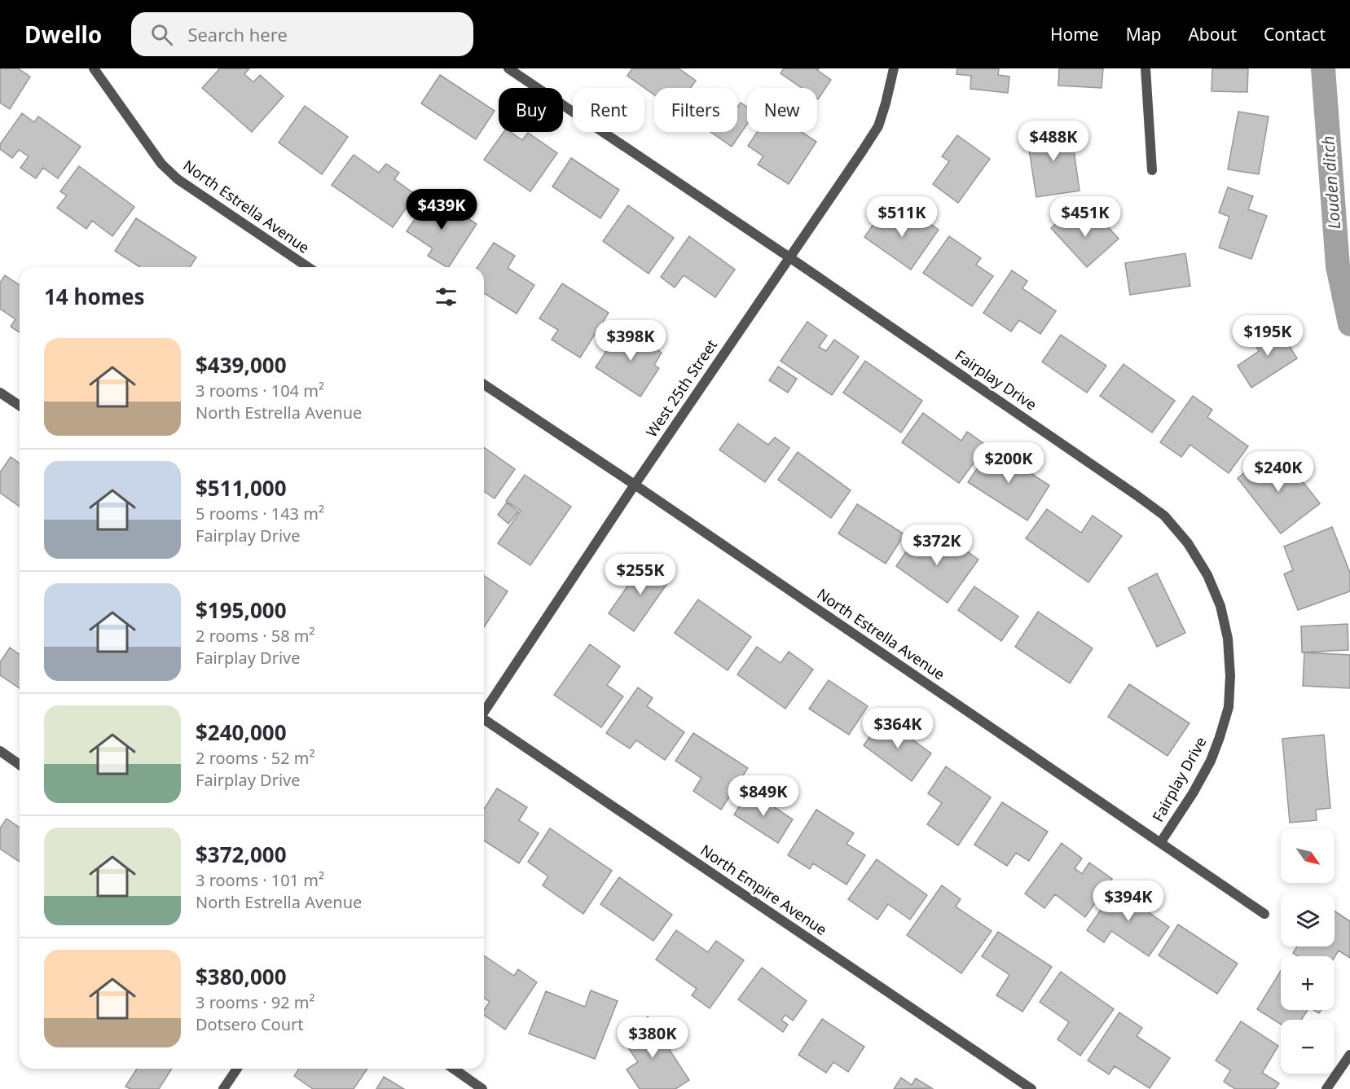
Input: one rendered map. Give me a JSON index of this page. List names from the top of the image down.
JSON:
{
  "streets": {
    "street": [
      "North Estrella Avenue",
      "Fairplay Drive",
      "West 25th Street",
      "North Empire Avenue"
    ]
  },
  "crossings": [
    ["North Estrella Avenue", "Fairplay Drive"],
    ["North Estrella Avenue", "West 25th Street"],
    ["Fairplay Drive", "West 25th Street"]
  ],
  "water": ["Louden ditch"],
  "north": "bottom right",
  "page": {
    "header": "Dwello",
    "search": "Search here",
    "nav": [
      "Home",
      "Map",
      "About",
      "Contact"
    ],
    "chip": [
      "Buy",
      "Rent",
      "Filters",
      "New"
    ],
    "price": [
      "$488K",
      "$439K",
      "$511K",
      "$451K",
      "$195K",
      "$398K",
      "$200K",
      "$240K",
      "$372K",
      "$255K",
      "$364K",
      "$849K",
      "$394K",
      "$380K"
    ],
    "heading": "14 homes",
    "list": [
      {
        "name": "$439,000",
        "note": "3 rooms · 104 m² · North Estrella Avenue"
      },
      {
        "name": "$511,000",
        "note": "5 rooms · 143 m² · Fairplay Drive"
      },
      {
        "name": "$195,000",
        "note": "2 rooms · 58 m² · Fairplay Drive"
      },
      {
        "name": "$240,000",
        "note": "2 rooms · 52 m² · Fairplay Drive"
      },
      {
        "name": "$372,000",
        "note": "3 rooms · 101 m² · North Estrella Avenue"
      },
      {
        "name": "$380,000",
        "note": "3 rooms · 92 m² · Dotsero Court"
      }
    ],
    "map_buttons": ["+", "−"]
  }
}
